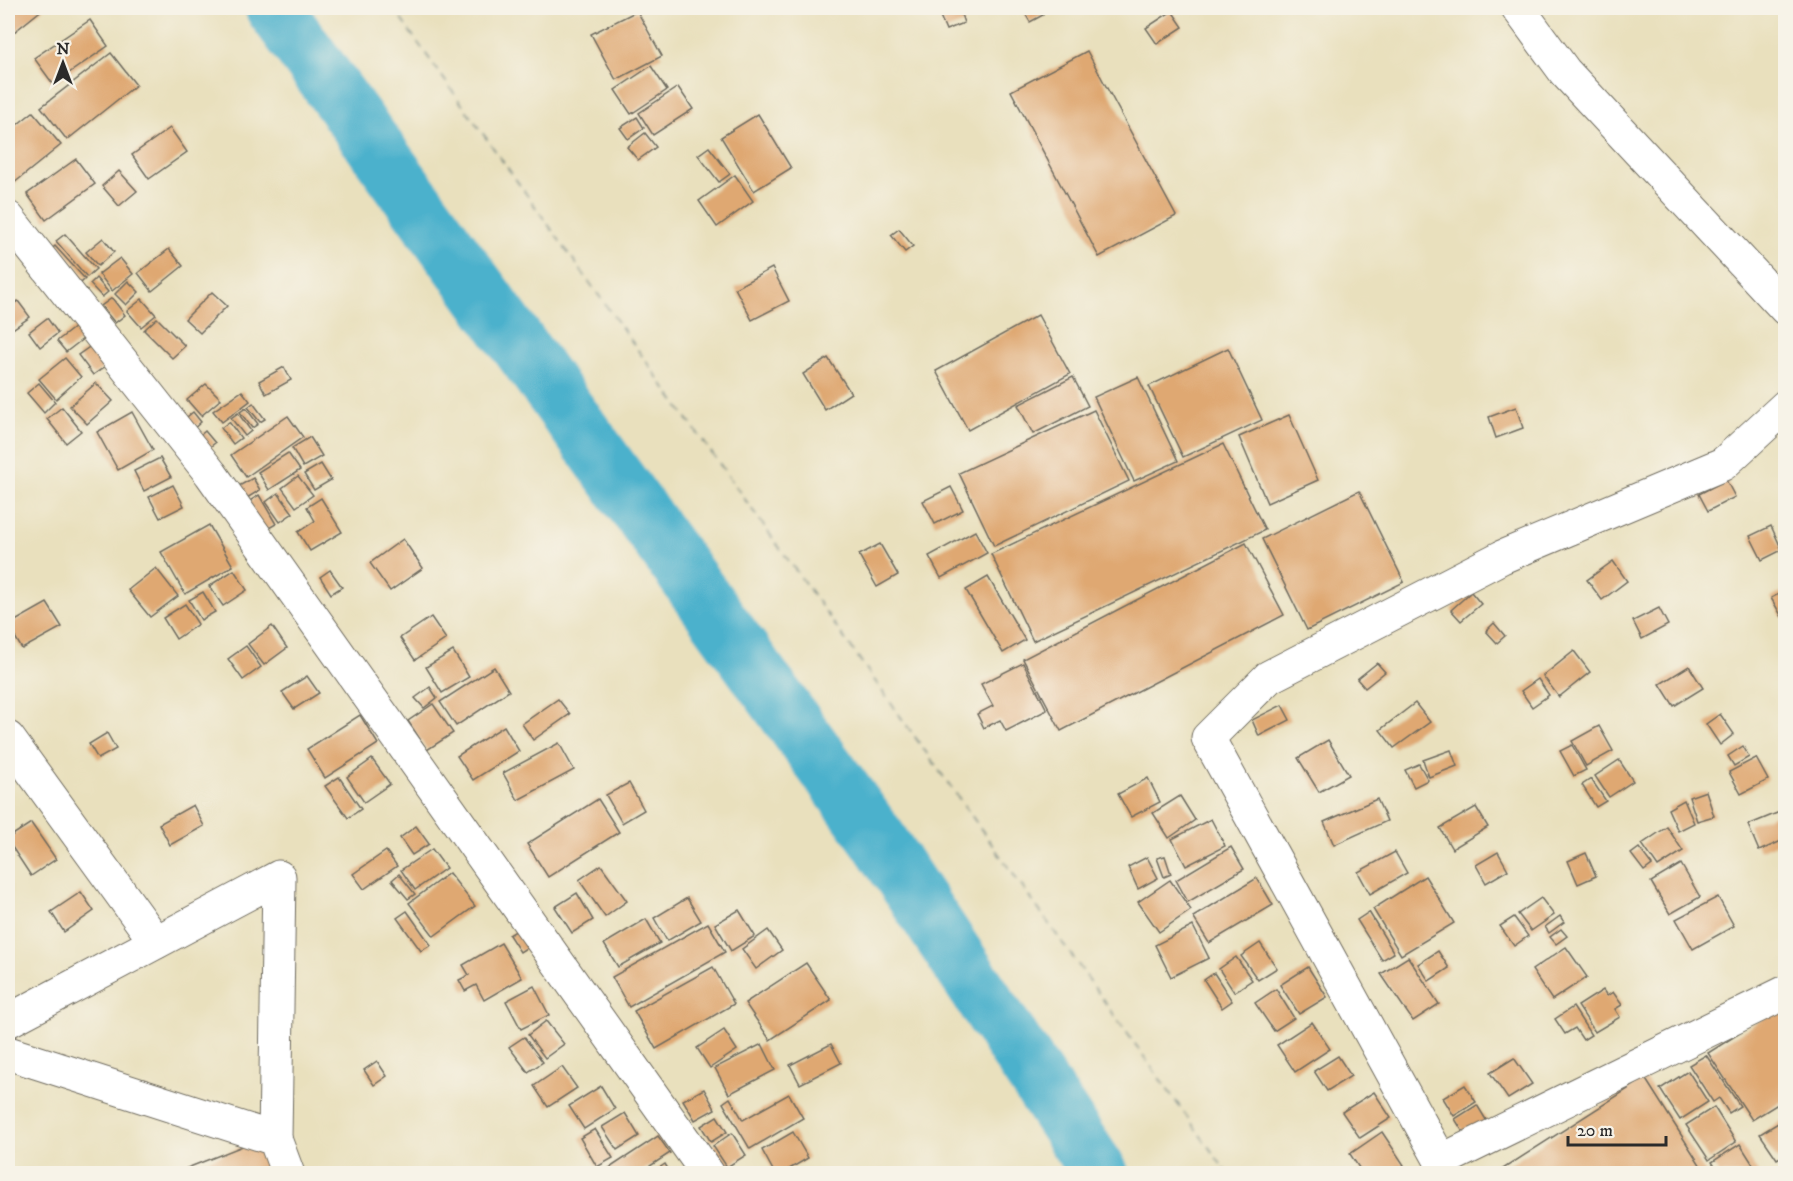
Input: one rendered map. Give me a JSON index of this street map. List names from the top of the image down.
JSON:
{
  "scale_bar": "20 m",
  "north": "top"
}
